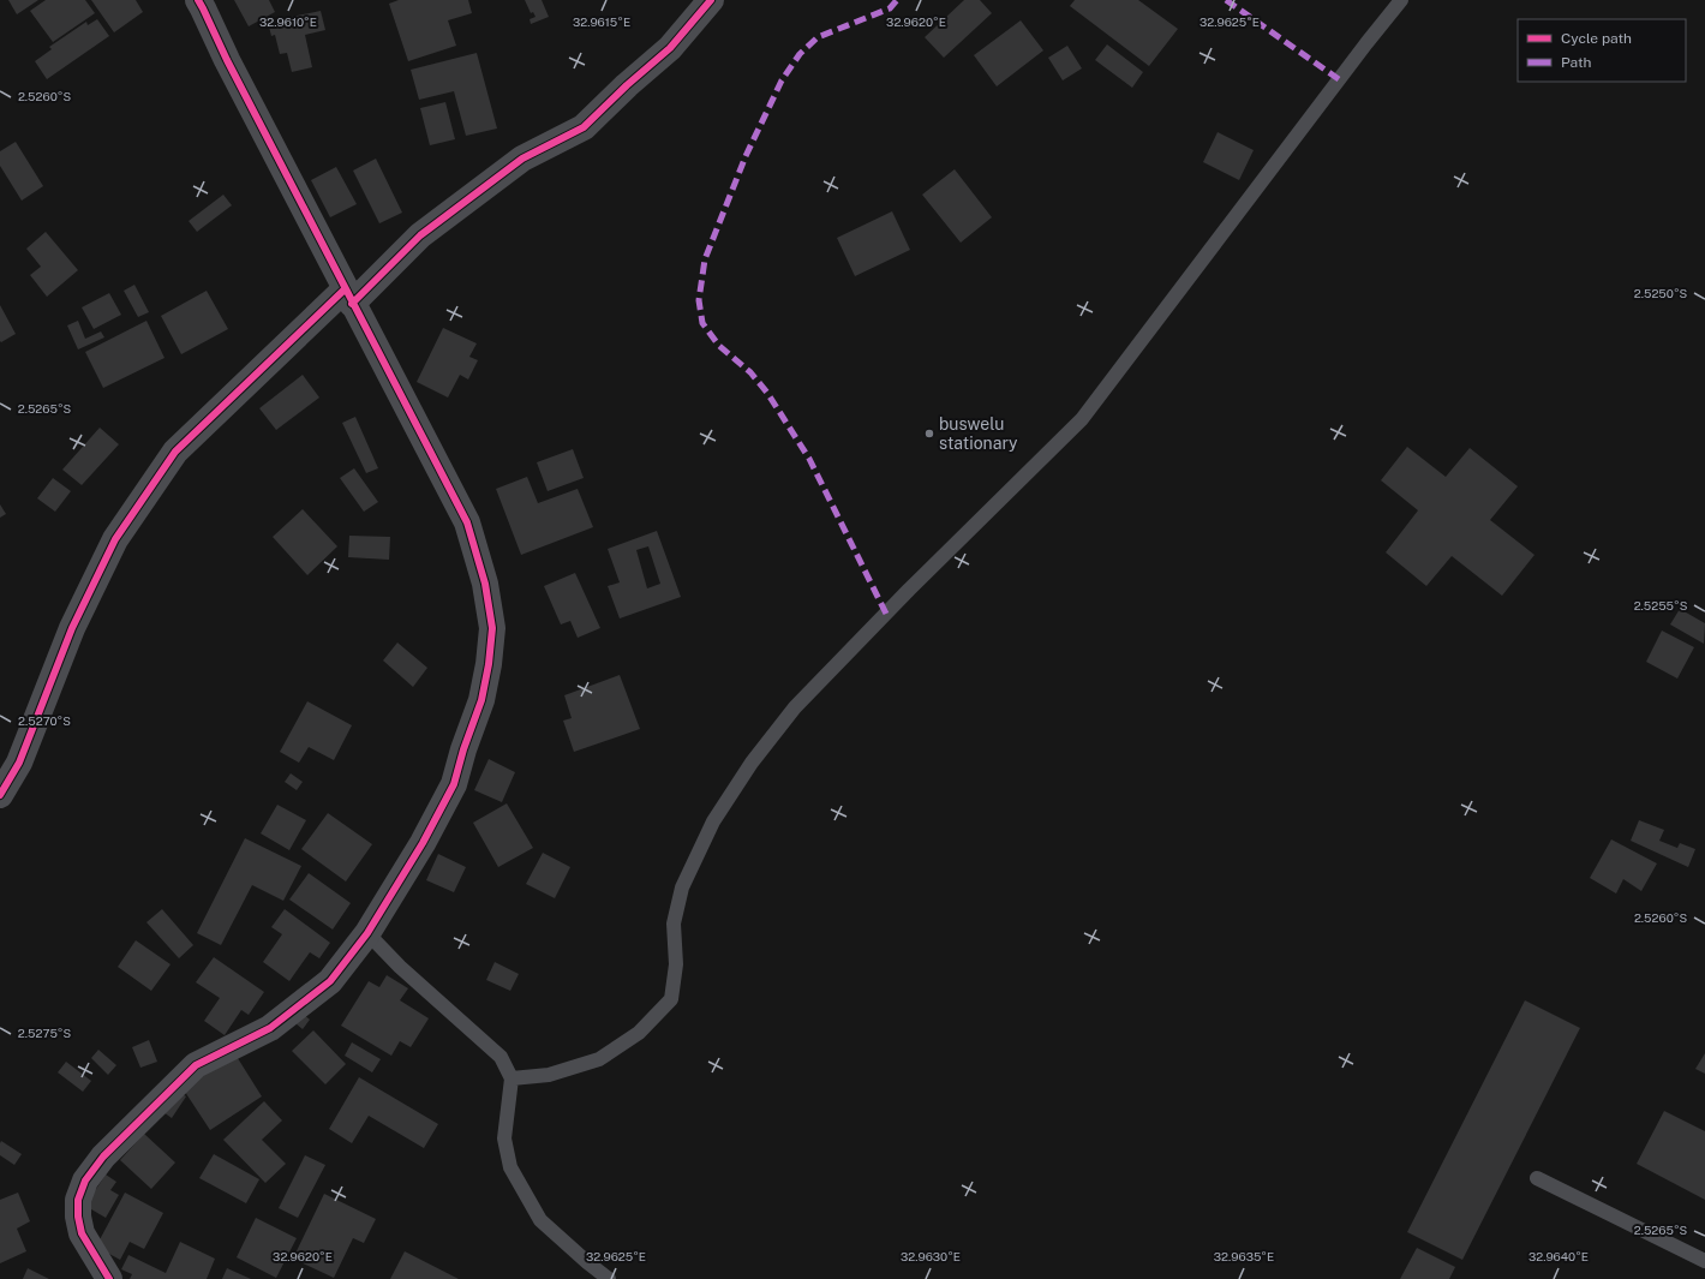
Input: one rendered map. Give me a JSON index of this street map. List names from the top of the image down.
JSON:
{
  "places": ["buswelu stationary"],
  "legend": ["Cycle path", "Path"],
  "coordinates": [
    "32.9610°E",
    "32.9615°E",
    "32.9620°E",
    "32.9625°E",
    "2.5260°S",
    "2.5250°S",
    "2.5265°S",
    "2.5255°S",
    "2.5270°S",
    "2.5275°S",
    "32.9630°E",
    "32.9635°E",
    "32.9640°E"
  ]
}
